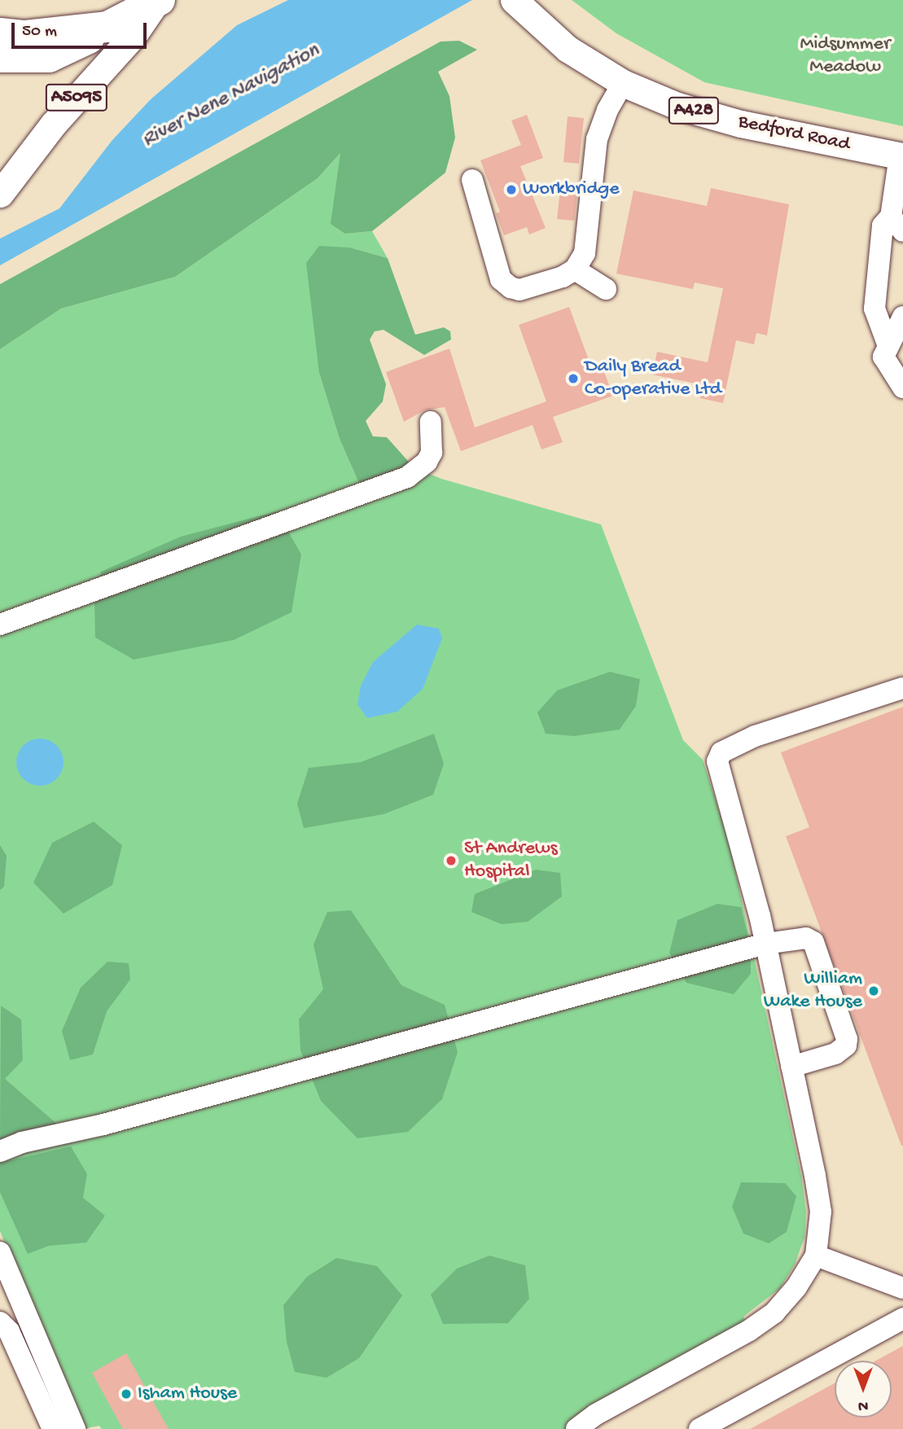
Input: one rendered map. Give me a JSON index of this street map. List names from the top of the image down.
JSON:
{
  "streets": {
    "main road": ["A5095", "A428", "Bedford Road"]
  },
  "water": ["River Nene Navigation"],
  "parks": ["Midsummer Meadow"],
  "places": [
    "Workbridge",
    "Daily Bread Co-operative Ltd",
    "St Andrews Hospital",
    "William Wake House",
    "Isham House"
  ],
  "scale_bar": "50 m",
  "north": "bottom"
}
